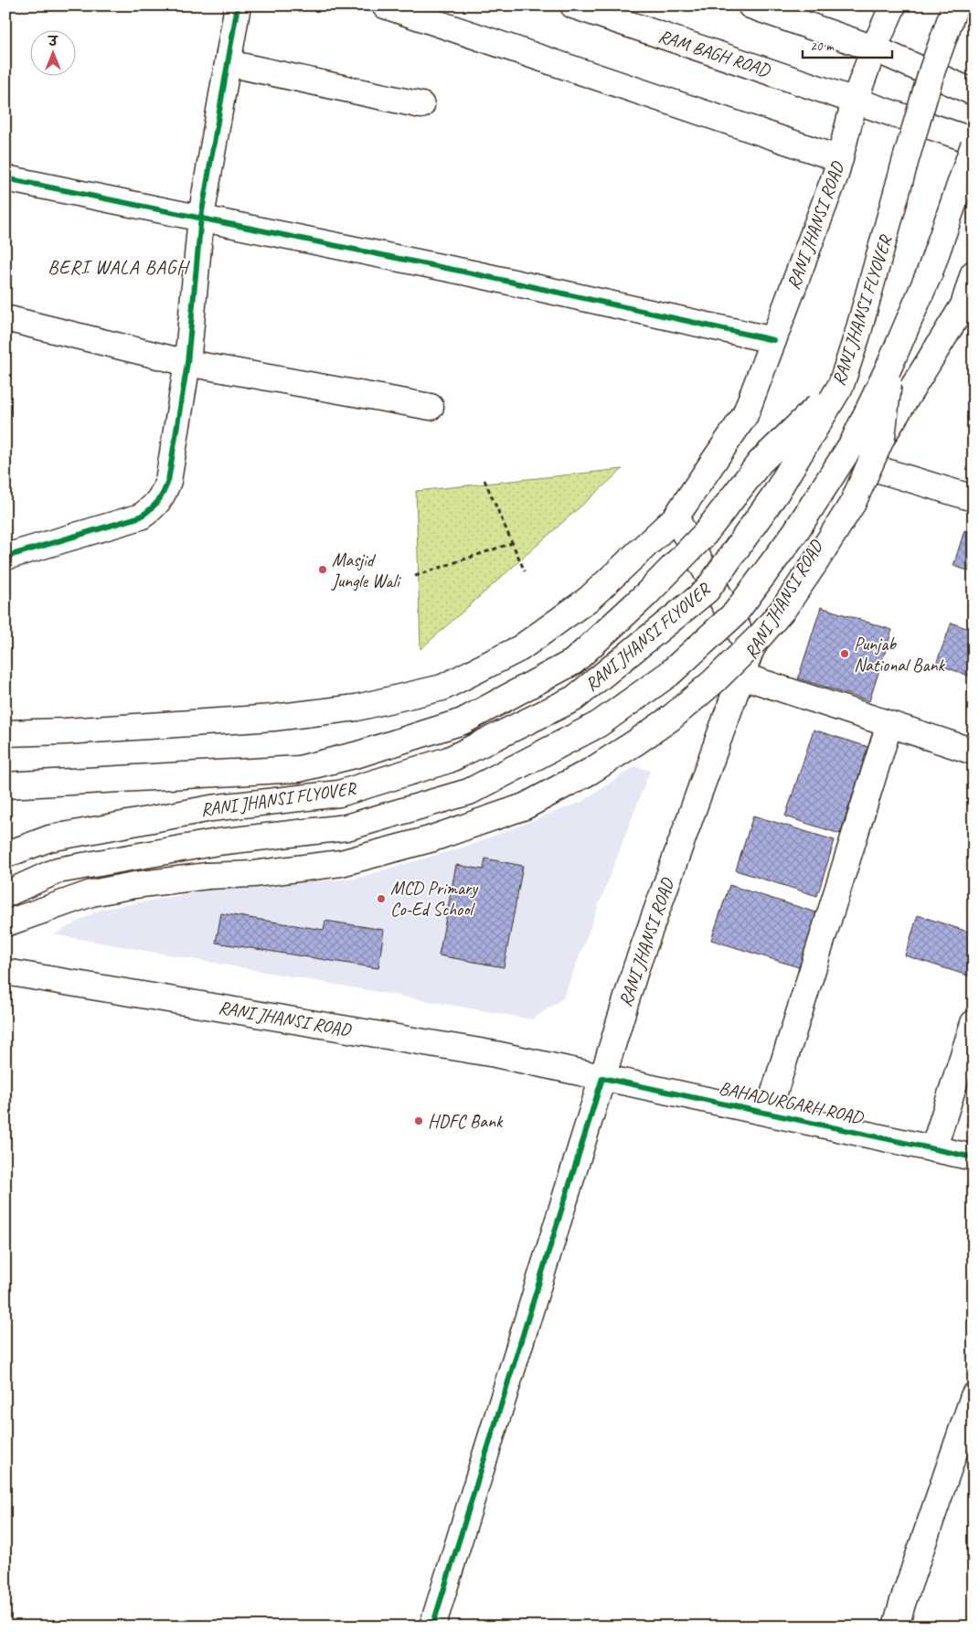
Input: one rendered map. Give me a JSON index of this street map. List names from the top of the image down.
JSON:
{
  "streets": {
    "main road": [
      "RAM BAGH ROAD",
      "RANI JHANSI ROAD",
      "RANI JHANSI FLYOVER",
      "BAHADURGARH ROAD"
    ]
  },
  "crossings": [
    ["RAM BAGH ROAD", "RANI JHANSI ROAD"],
    ["RANI JHANSI ROAD", "BAHADURGARH ROAD"]
  ],
  "districts": ["BERI WALA BAGH"],
  "places": [
    "Masjid Jungle Wali",
    "Punjab National Bank",
    "MCD Primary Co-Ed School",
    "HDFC Bank"
  ],
  "scale_bar": "20 m",
  "north": "top"
}
